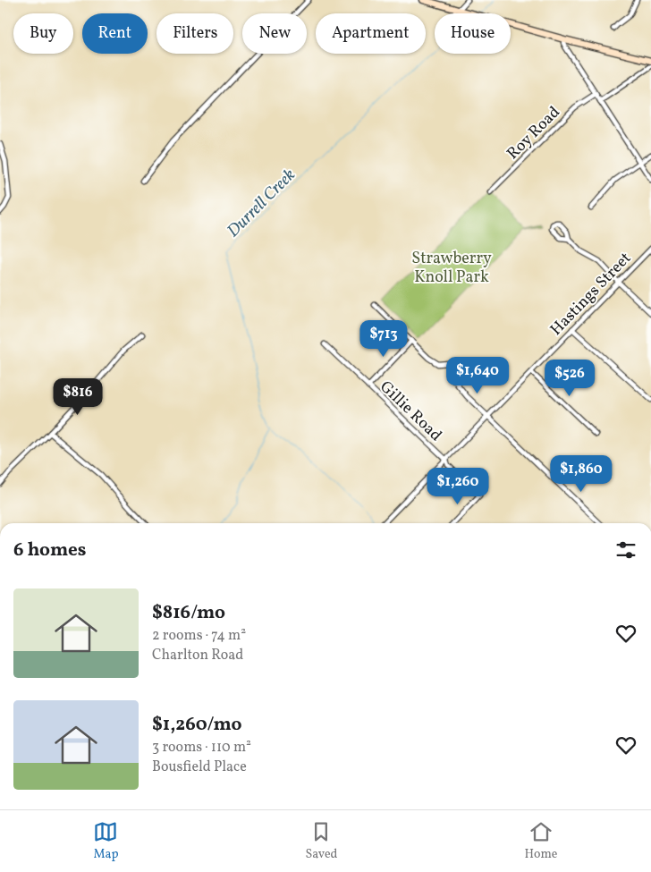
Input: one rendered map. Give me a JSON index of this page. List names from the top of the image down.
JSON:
{
  "streets": {
    "street": ["Roy Road", "Hastings Street", "Gillie Road"]
  },
  "crossings": [
    ["Hastings Street", "Gillie Road"]
  ],
  "water": ["Durrell Creek"],
  "parks": ["Strawberry Knoll Park"],
  "page": {
    "chip": [
      "Buy",
      "Rent",
      "Filters",
      "New",
      "Apartment",
      "House"
    ],
    "price": [
      "$713",
      "$1,640",
      "$526",
      "$816",
      "$1,860",
      "$1,260"
    ],
    "heading": "6 homes",
    "list": [
      {
        "name": "$816/mo",
        "note": "2 rooms · 74 m² · Charlton Road"
      },
      {
        "name": "$1,260/mo",
        "note": "3 rooms · 110 m² · Bousfield Place"
      }
    ],
    "tabs": ["Map", "Saved", "Home"]
  }
}
